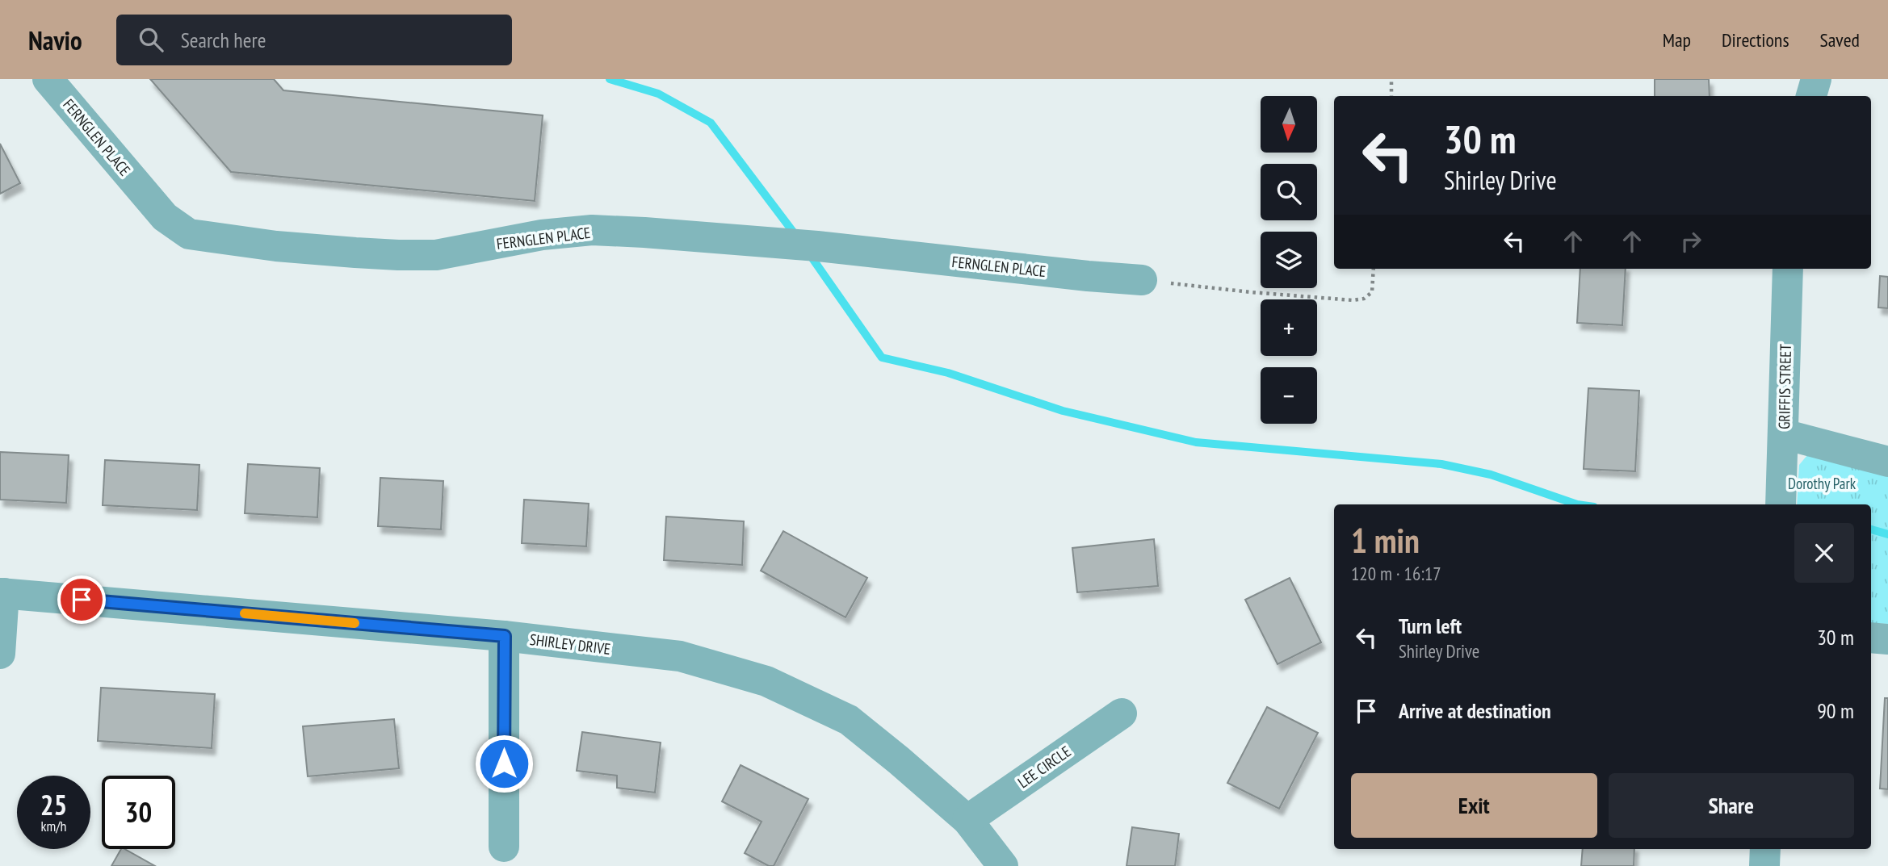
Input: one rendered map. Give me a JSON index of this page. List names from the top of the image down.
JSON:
{
  "streets": {
    "street": [
      "FERNGLEN PLACE",
      "GRIFFIS STREET",
      "SHIRLEY DRIVE",
      "LEE CIRCLE"
    ]
  },
  "crossings": [
    ["SHIRLEY DRIVE", "LEE CIRCLE"]
  ],
  "parks": ["Dorothy Park"],
  "north": "bottom",
  "page": {
    "header": "Navio",
    "search": "Search here",
    "nav": ["Map", "Directions", "Saved"],
    "map_buttons": ["+", "−"],
    "turn": ["30 m", "Shirley Drive"],
    "heading": ["1 min", "120 m · 16:17"],
    "list": [
      {
        "name": "Turn left",
        "note": "Shirley Drive",
        "value": "30 m"
      },
      {
        "name": "Arrive at destination",
        "value": "90 m"
      }
    ],
    "buttons": ["Exit", "Share"],
    "speed": "25 km/h",
    "limit": "30"
  }
}
